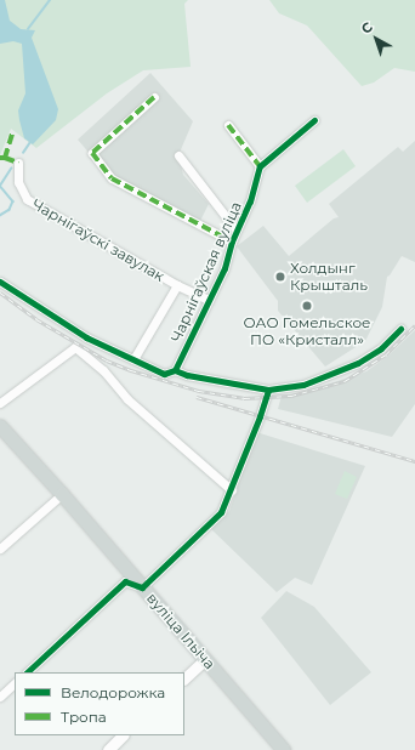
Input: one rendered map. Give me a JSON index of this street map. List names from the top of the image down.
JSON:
{
  "streets": {
    "main road": ["вуліца Ільіча"],
    "street": ["Чарнігаўскі завулак", "Чарнігаўская вуліца"]
  },
  "crossings": [
    ["Чарнігаўскі завулак", "Чарнігаўская вуліца"]
  ],
  "places": ["Холдынг Крышталь", "ОАО Гомельское ПО «Кристалл»"],
  "legend": ["Велодорожка", "Тропа"],
  "north": "top left"
}
